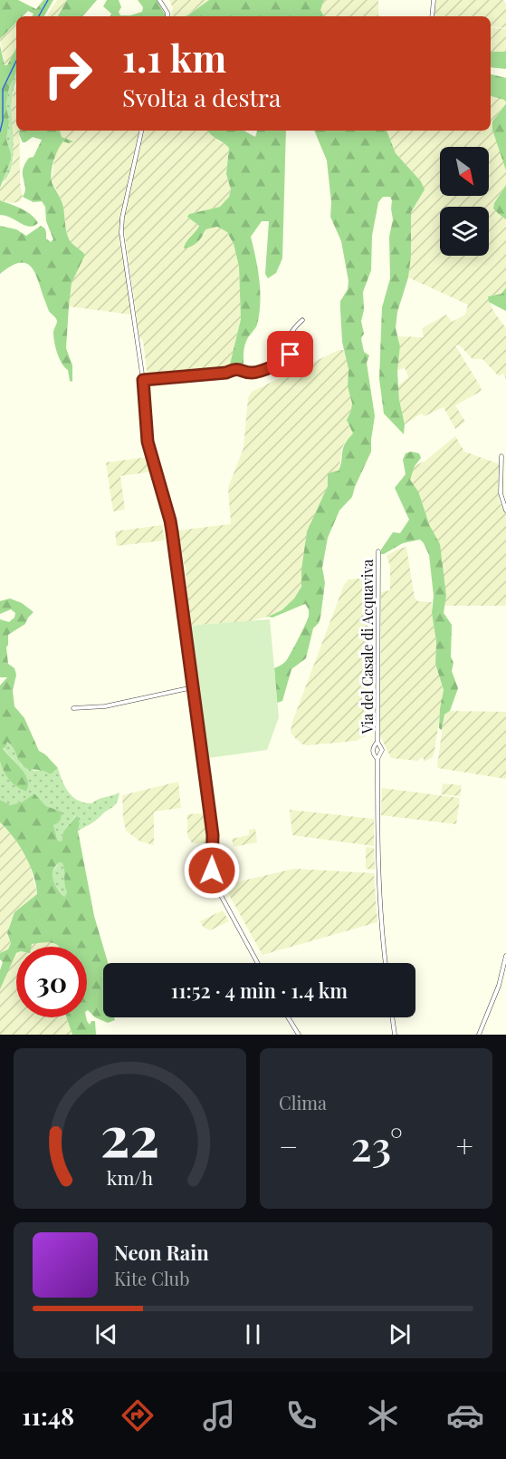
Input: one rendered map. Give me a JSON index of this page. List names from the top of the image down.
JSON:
{
  "streets": {
    "street": ["Via del Casale di Acquaviva"]
  },
  "north": "bottom right",
  "page": {
    "turn": ["1.1 km", "Svolta a destra"],
    "limit": "30",
    "trip": "11:52 · 4 min · 1.4 km",
    "tile": "Clima",
    "heat": ["−", "23°", "+"],
    "song": ["Neon Rain", "Kite Club"],
    "tabs": "11:48",
    "gauge": ["22", "km/h"]
  }
}
